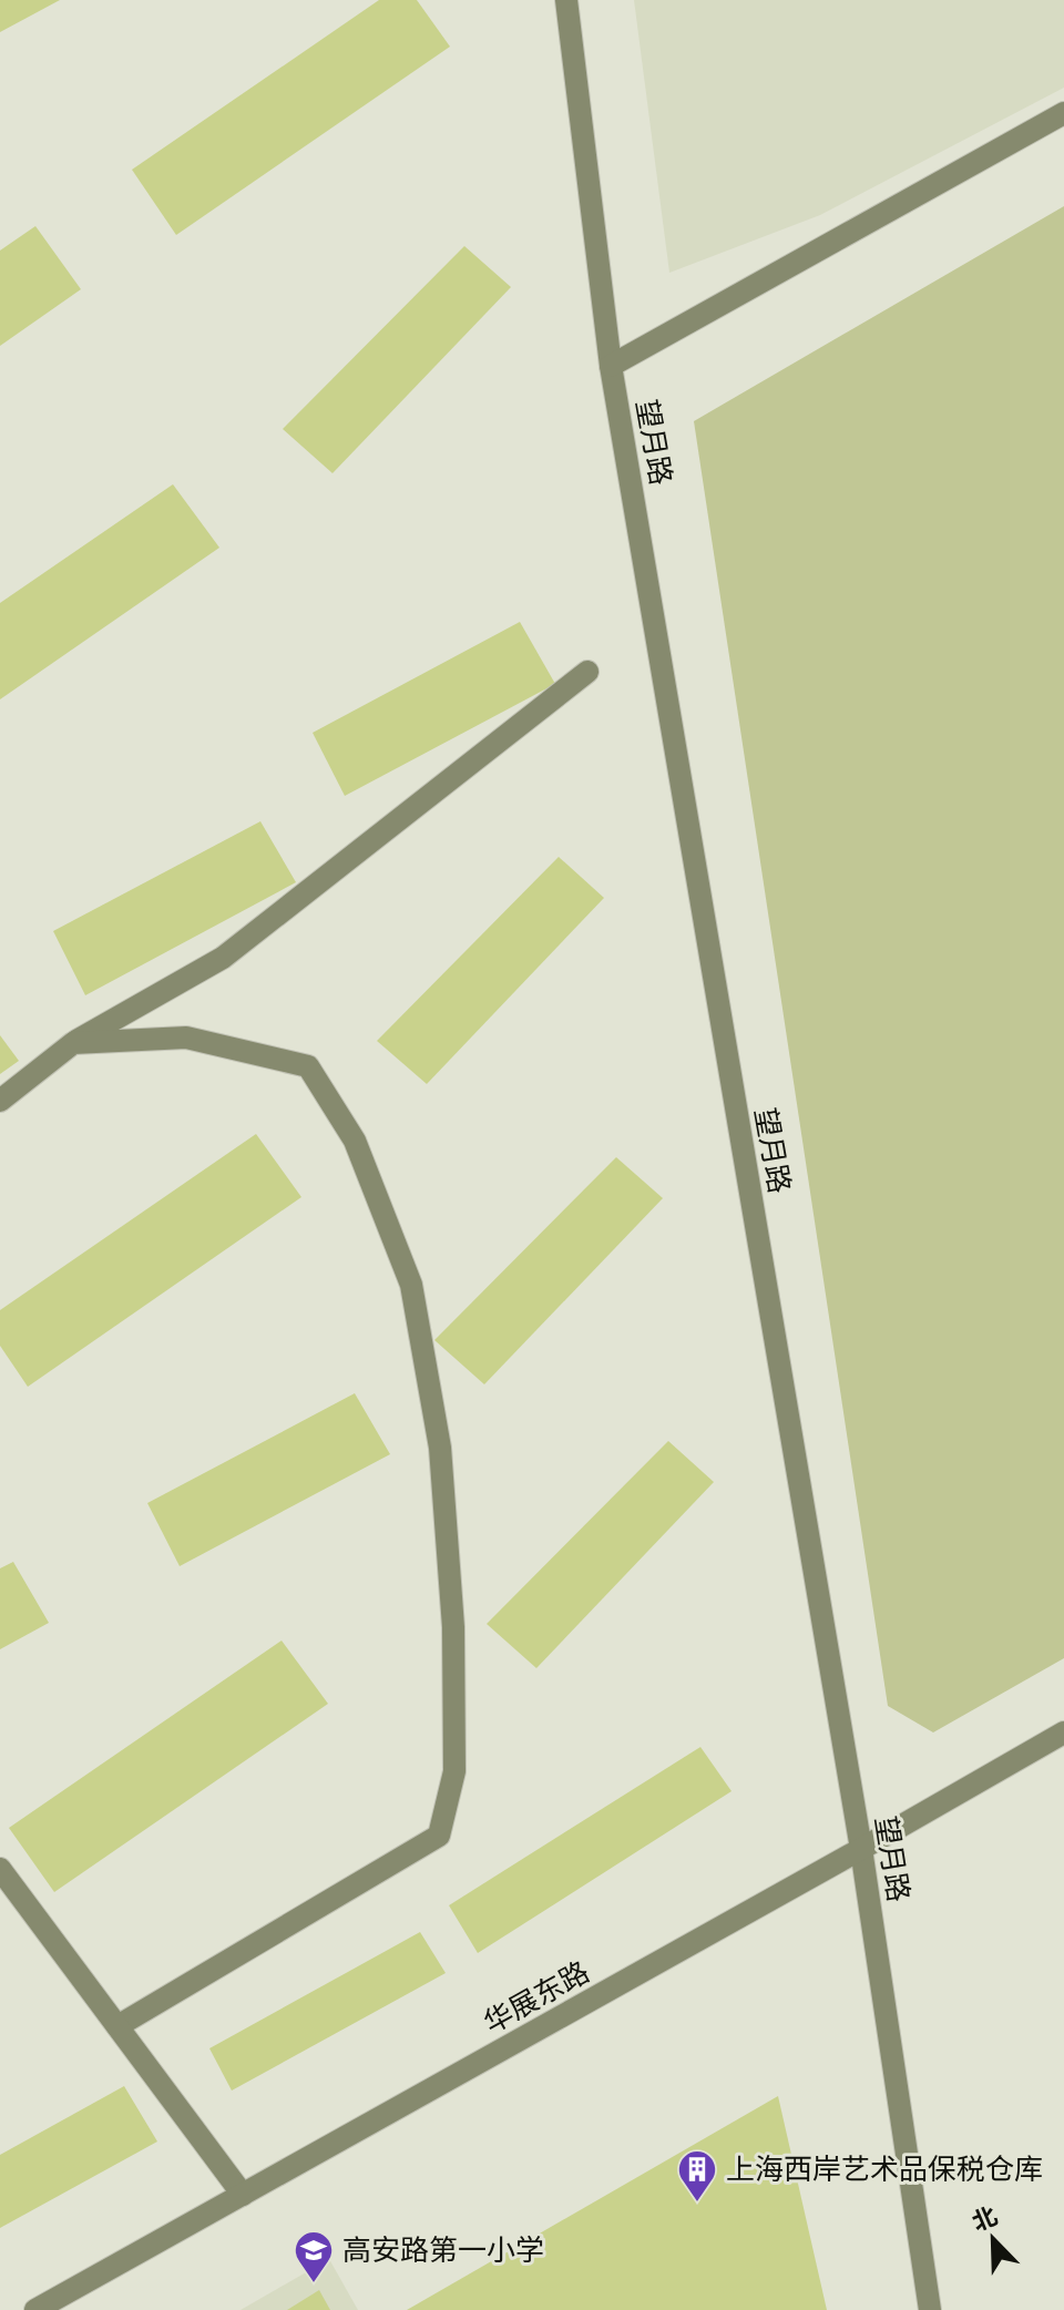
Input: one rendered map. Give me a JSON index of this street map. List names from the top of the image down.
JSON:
{
  "streets": {
    "street": ["望月路", "华展东路"]
  },
  "crossings": [
    ["望月路", "华展东路"]
  ],
  "places": {
    "building": ["上海西岸艺术品保税仓库"],
    "school or university": ["高安路第一小学"]
  },
  "north": "top left"
}
